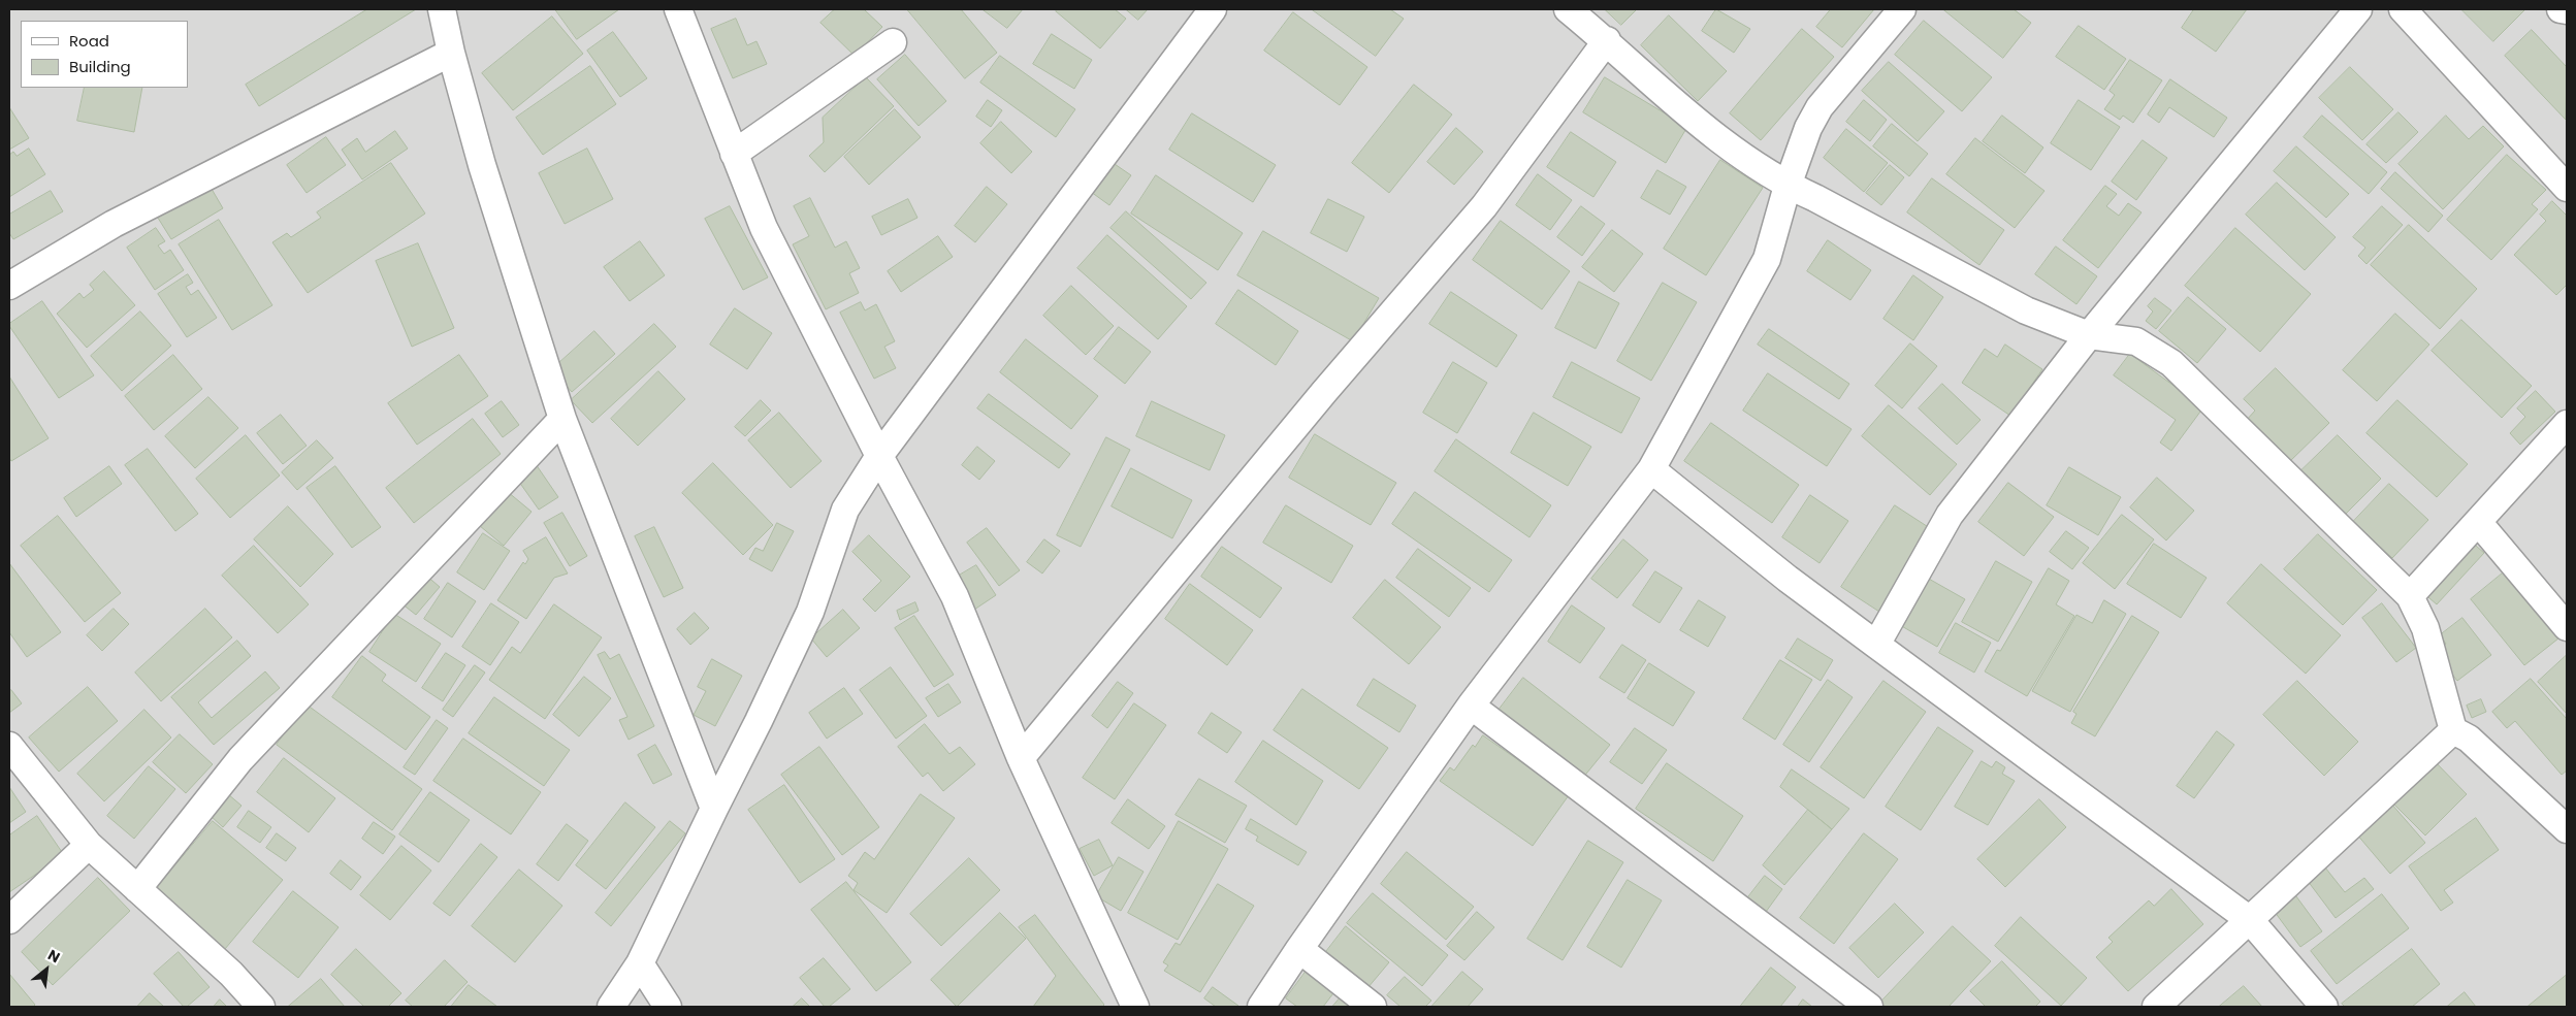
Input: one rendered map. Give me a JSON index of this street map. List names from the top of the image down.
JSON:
{
  "legend": ["Road", "Building"],
  "north": "top right"
}
